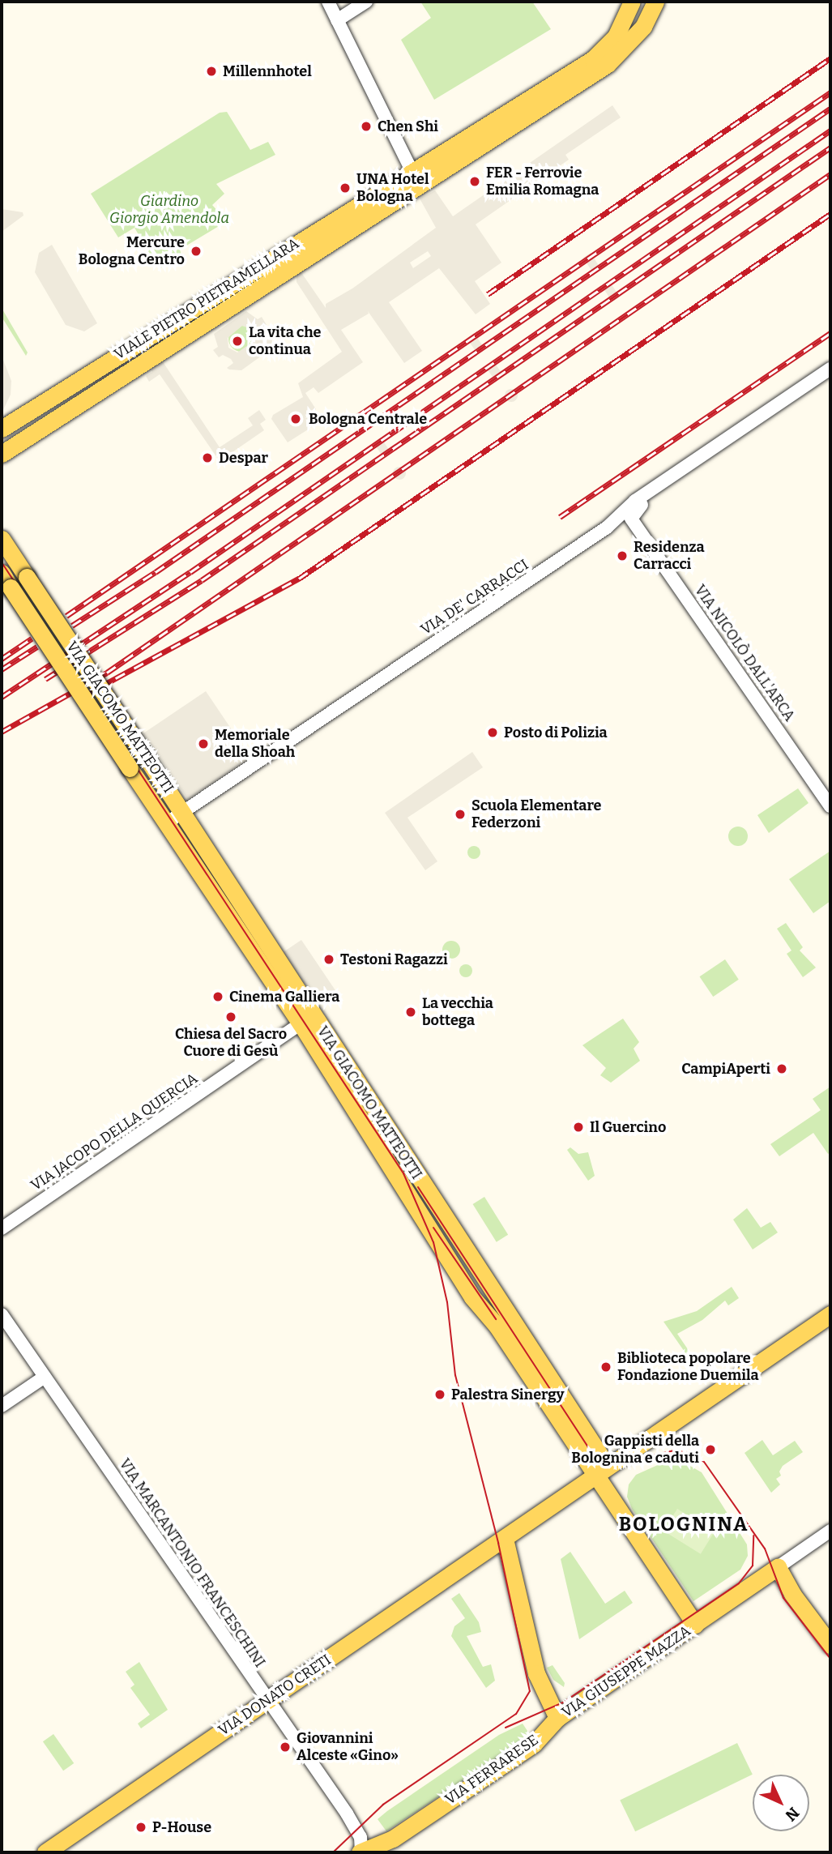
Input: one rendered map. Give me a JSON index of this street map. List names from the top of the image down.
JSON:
{
  "streets": {
    "main road": [
      "VIALE PIETRO PIETRAMELLARA",
      "VIA GIACOMO MATTEOTTI",
      "VIA GIUSEPPE MAZZA",
      "VIA DONATO CRETI",
      "VIA FERRARESE"
    ],
    "street": [
      "VIA DE' CARRACCI",
      "VIA NICOLÒ DALL'ARCA",
      "VIA JACOPO DELLA QUERCIA",
      "VIA MARCANTONIO FRANCESCHINI"
    ]
  },
  "crossings": [
    ["VIA DE' CARRACCI", "VIA NICOLÒ DALL'ARCA"],
    ["VIA DE' CARRACCI", "VIA GIACOMO MATTEOTTI"],
    ["VIA GIACOMO MATTEOTTI", "VIA JACOPO DELLA QUERCIA"],
    ["VIA GIACOMO MATTEOTTI", "VIA DONATO CRETI"],
    ["VIA MARCANTONIO FRANCESCHINI", "VIA DONATO CRETI"],
    ["VIA MARCANTONIO FRANCESCHINI", "VIA FERRARESE"],
    ["VIA GIUSEPPE MAZZA", "VIA FERRARESE"]
  ],
  "districts": ["BOLOGNINA"],
  "parks": ["Giardino Giorgio Amendola"],
  "places": [
    "Millennhotel",
    "Chen Shi",
    "FER - Ferrovie Emilia Romagna",
    "UNA Hotel Bologna",
    "Mercure Bologna Centro",
    "La vita che continua",
    "Bologna Centrale",
    "Despar",
    "Residenza Carracci",
    "Posto di Polizia",
    "Memoriale della Shoah",
    "Scuola Elementare Federzoni",
    "Testoni Ragazzi",
    "Cinema Galliera",
    "La vecchia bottega",
    "Chiesa del Sacro Cuore di Gesù",
    "CampiAperti",
    "Il Guercino",
    "Biblioteca popolare Fondazione Duemila",
    "Palestra Sinergy",
    "Gappisti della Bolognina e caduti",
    "Giovannini Alceste «Gino»",
    "P-House"
  ],
  "north": "bottom right"
}
